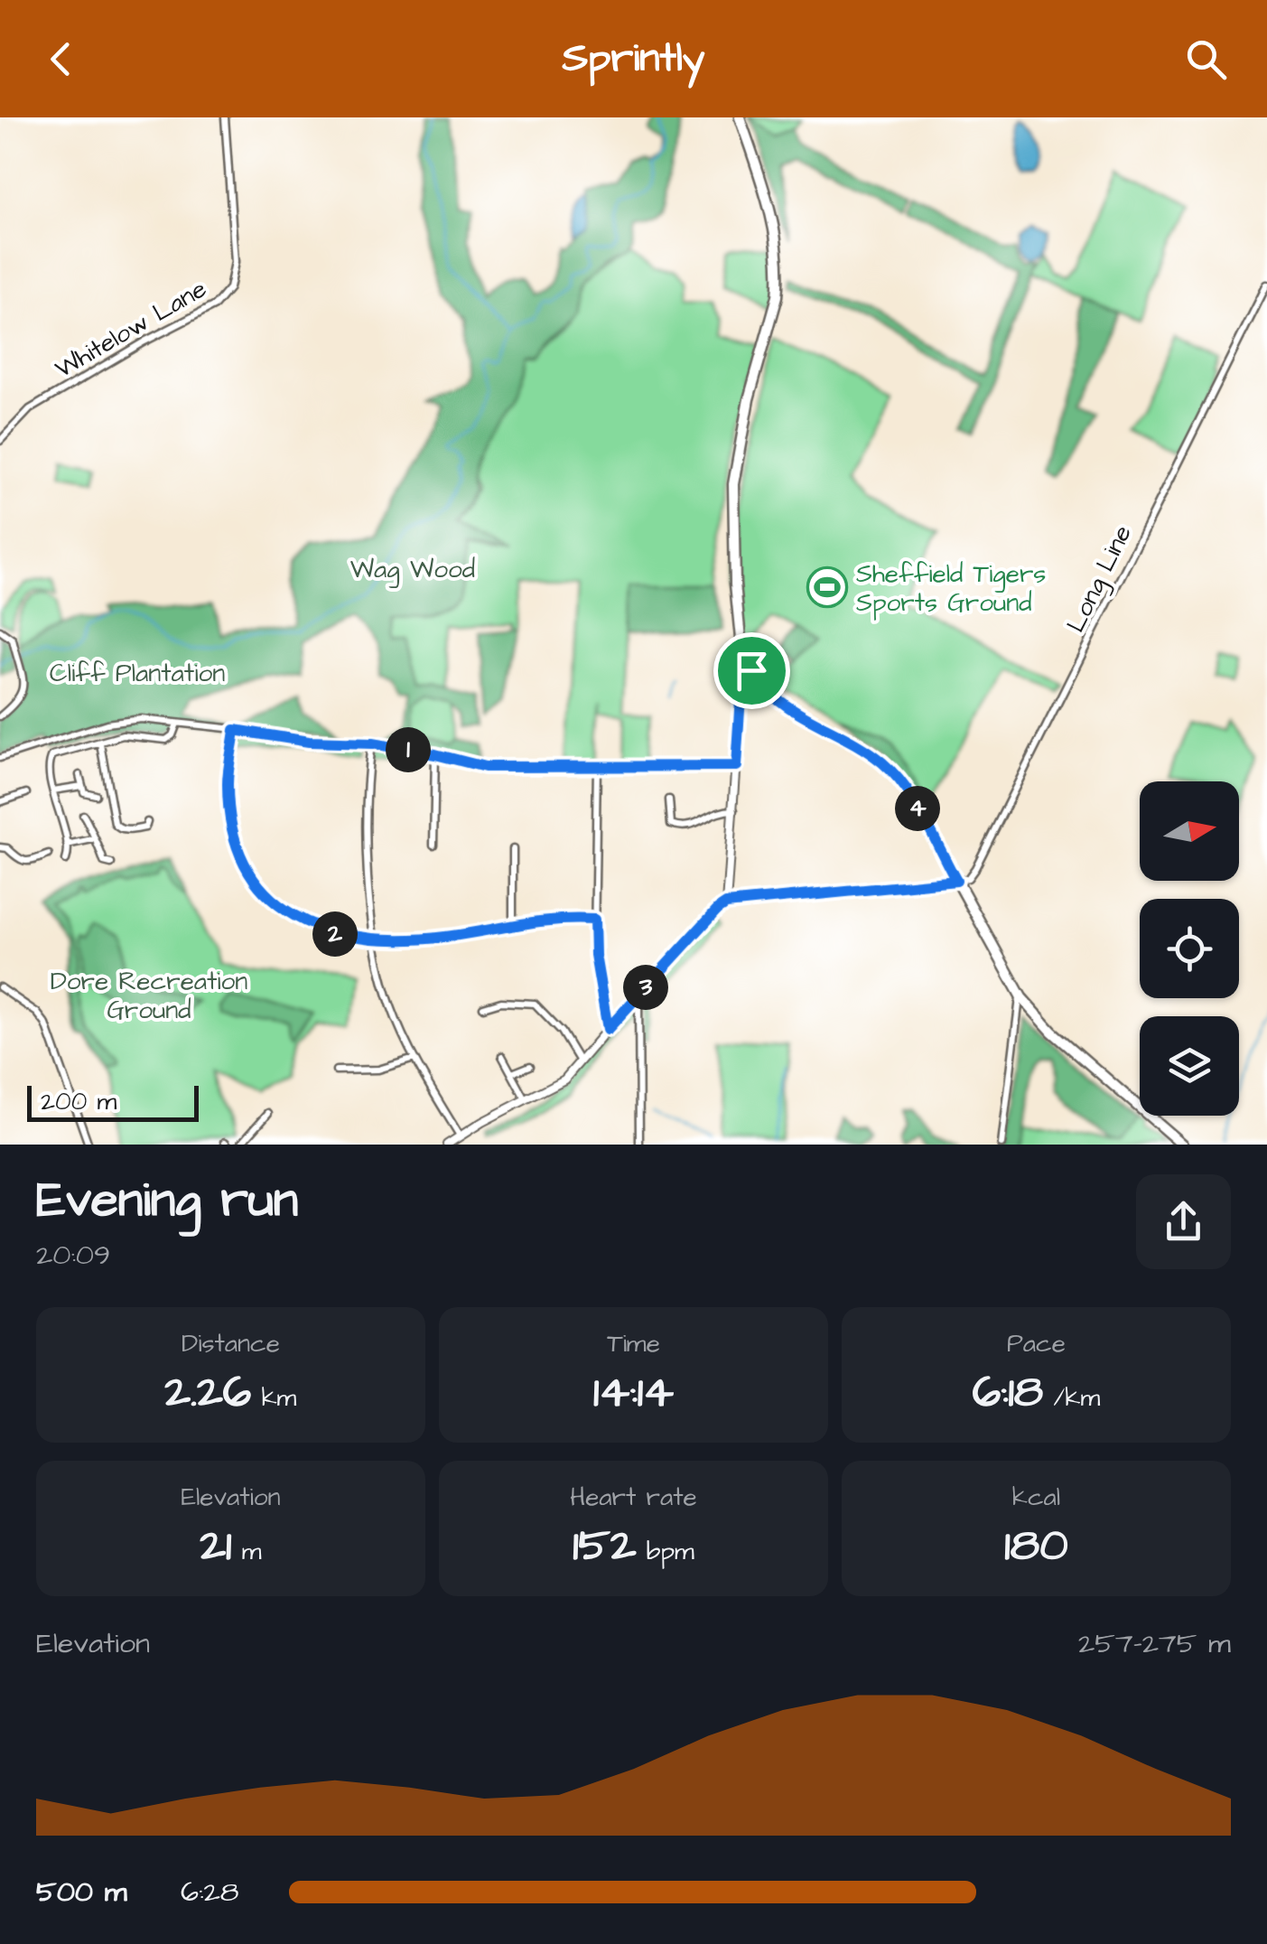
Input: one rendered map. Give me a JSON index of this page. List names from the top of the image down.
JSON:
{
  "streets": {
    "street": ["Whitelow Lane", "Long Line"]
  },
  "parks": ["Wag Wood", "Cliff Plantation", "Dore Recreation Ground"],
  "places": {
    "sports": ["Sheffield Tigers Sports Ground"]
  },
  "scale_bar": "200 m",
  "north": "right",
  "page": {
    "header": "Sprintly",
    "pins": [
      "1",
      "4",
      "2",
      "3"
    ],
    "scale": "200 m",
    "heading": ["Evening run", "20:09"],
    "stats": [
      ["Distance", "2.26 km"],
      ["Time", "14:14"],
      ["Pace", "6:18 /km"],
      ["Elevation", "21 m"],
      ["Heart rate", "152 bpm"],
      ["kcal", "180"]
    ],
    "chart": ["Elevation", "257–275 m"],
    "list": [
      {
        "name": "500 m",
        "note": "6:28"
      }
    ]
  }
}
